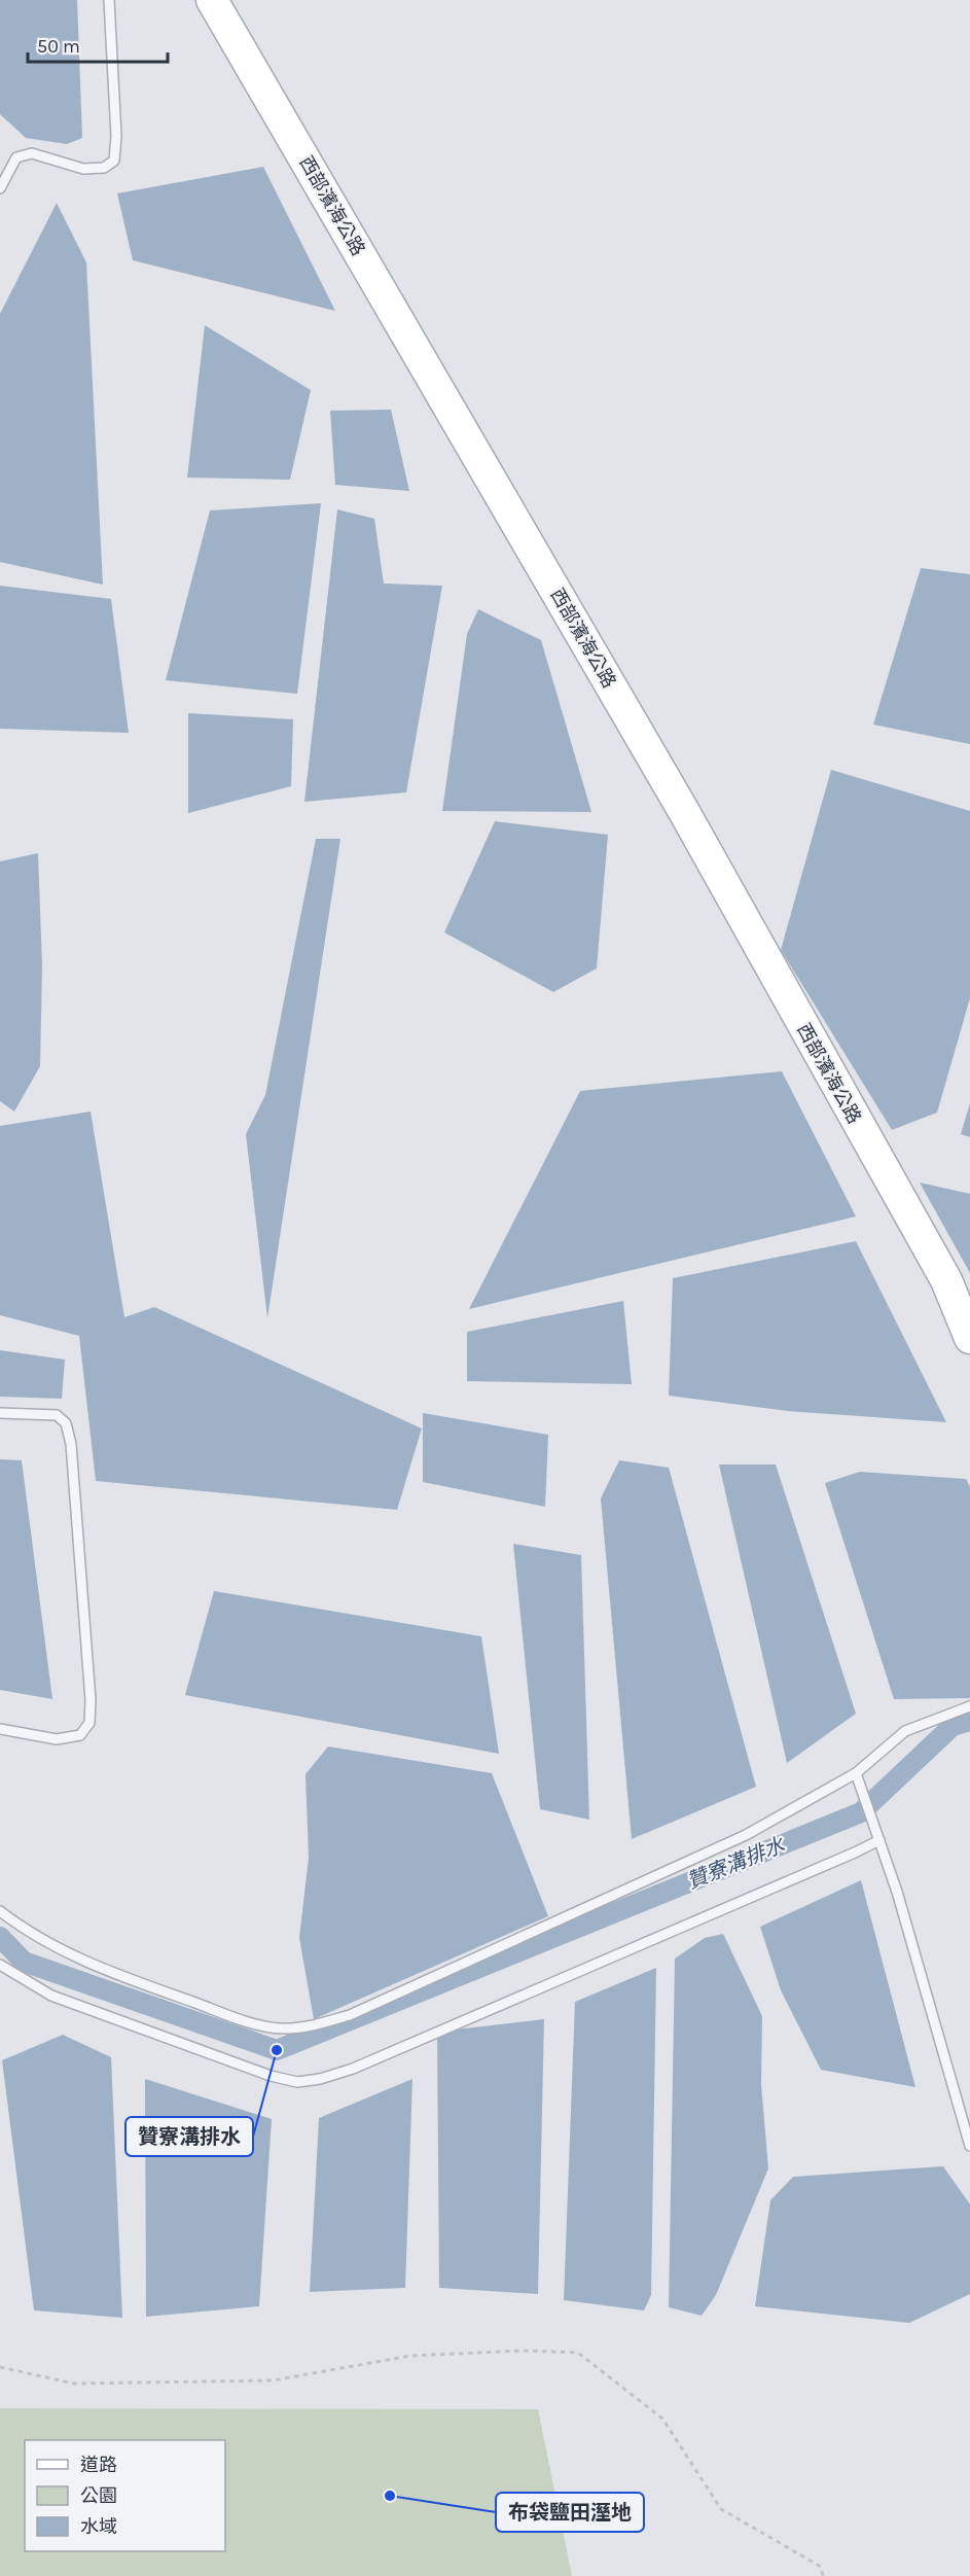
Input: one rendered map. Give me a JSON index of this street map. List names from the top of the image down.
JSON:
{
  "streets": {
    "main road": ["西部濱海公路"]
  },
  "water": ["贊寮溝排水"],
  "places": ["贊寮溝排水", "布袋鹽田溼地"],
  "legend": ["道路", "公園", "水域"],
  "scale_bar": "50 m"
}
